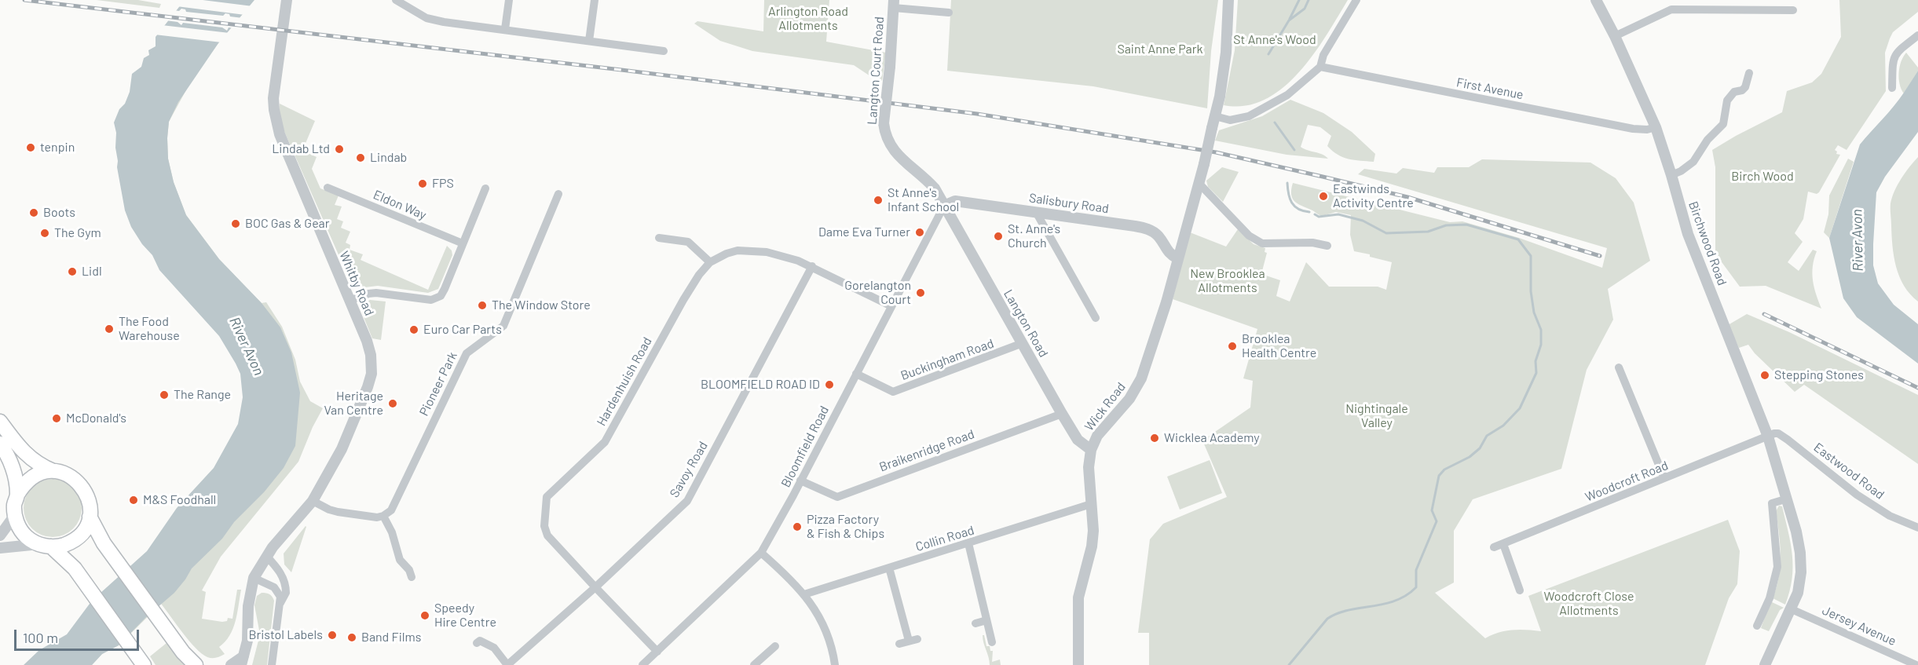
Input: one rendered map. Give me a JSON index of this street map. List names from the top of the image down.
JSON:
{
  "streets": {
    "street": [
      "Langton Court Road",
      "First Avenue",
      "Salisbury Road",
      "Eldon Way",
      "Birchwood Road",
      "Whitby Road",
      "Langton Road",
      "Buckingham Road",
      "Hardenhuish Road",
      "Pioneer Park",
      "Wick Road",
      "Bloomfield Road",
      "Braikenridge Road",
      "Savoy Road",
      "Eastwood Road",
      "Woodcroft Road",
      "Collin Road",
      "Jersey Avenue"
    ]
  },
  "crossings": [
    ["Langton Court Road", "Salisbury Road"],
    ["Langton Court Road", "Langton Road"],
    ["Langton Court Road", "Bloomfield Road"],
    ["First Avenue", "Birchwood Road"],
    ["Salisbury Road", "Langton Road"],
    ["Salisbury Road", "Wick Road"],
    ["Salisbury Road", "Bloomfield Road"],
    ["Birchwood Road", "Eastwood Road"],
    ["Birchwood Road", "Woodcroft Road"],
    ["Birchwood Road", "Jersey Avenue"],
    ["Langton Road", "Buckingham Road"],
    ["Langton Road", "Wick Road"],
    ["Langton Road", "Bloomfield Road"],
    ["Langton Road", "Braikenridge Road"],
    ["Buckingham Road", "Bloomfield Road"],
    ["Hardenhuish Road", "Bloomfield Road"],
    ["Hardenhuish Road", "Savoy Road"],
    ["Wick Road", "Collin Road"],
    ["Bloomfield Road", "Braikenridge Road"],
    ["Eastwood Road", "Woodcroft Road"]
  ],
  "water": ["River Avon"],
  "parks": [
    "Arlington Road Allotments",
    "St Anne's Wood",
    "Saint Anne Park",
    "Birch Wood",
    "New Brooklea Allotments",
    "Nightingale Valley",
    "Woodcroft Close Allotments"
  ],
  "places": [
    "tenpin",
    "Lindab Ltd",
    "Lindab",
    "FPS",
    "Eastwinds Activity Centre",
    "St Anne's Infant School",
    "Boots",
    "BOC Gas & Gear",
    "Dame Eva Turner",
    "The Gym",
    "St. Anne's Church",
    "Lidl",
    "Gorelangton Court",
    "The Window Store",
    "The Food Warehouse",
    "Euro Car Parts",
    "Brooklea Health Centre",
    "Stepping Stones",
    "BLOOMFIELD ROAD ID",
    "The Range",
    "Heritage Van Centre",
    "McDonald's",
    "Wicklea Academy",
    "M&S Foodhall",
    "Pizza Factory & Fish & Chips",
    "Speedy Hire Centre",
    "Bristol Labels",
    "Band Films"
  ],
  "scale_bar": "100 m"
}
